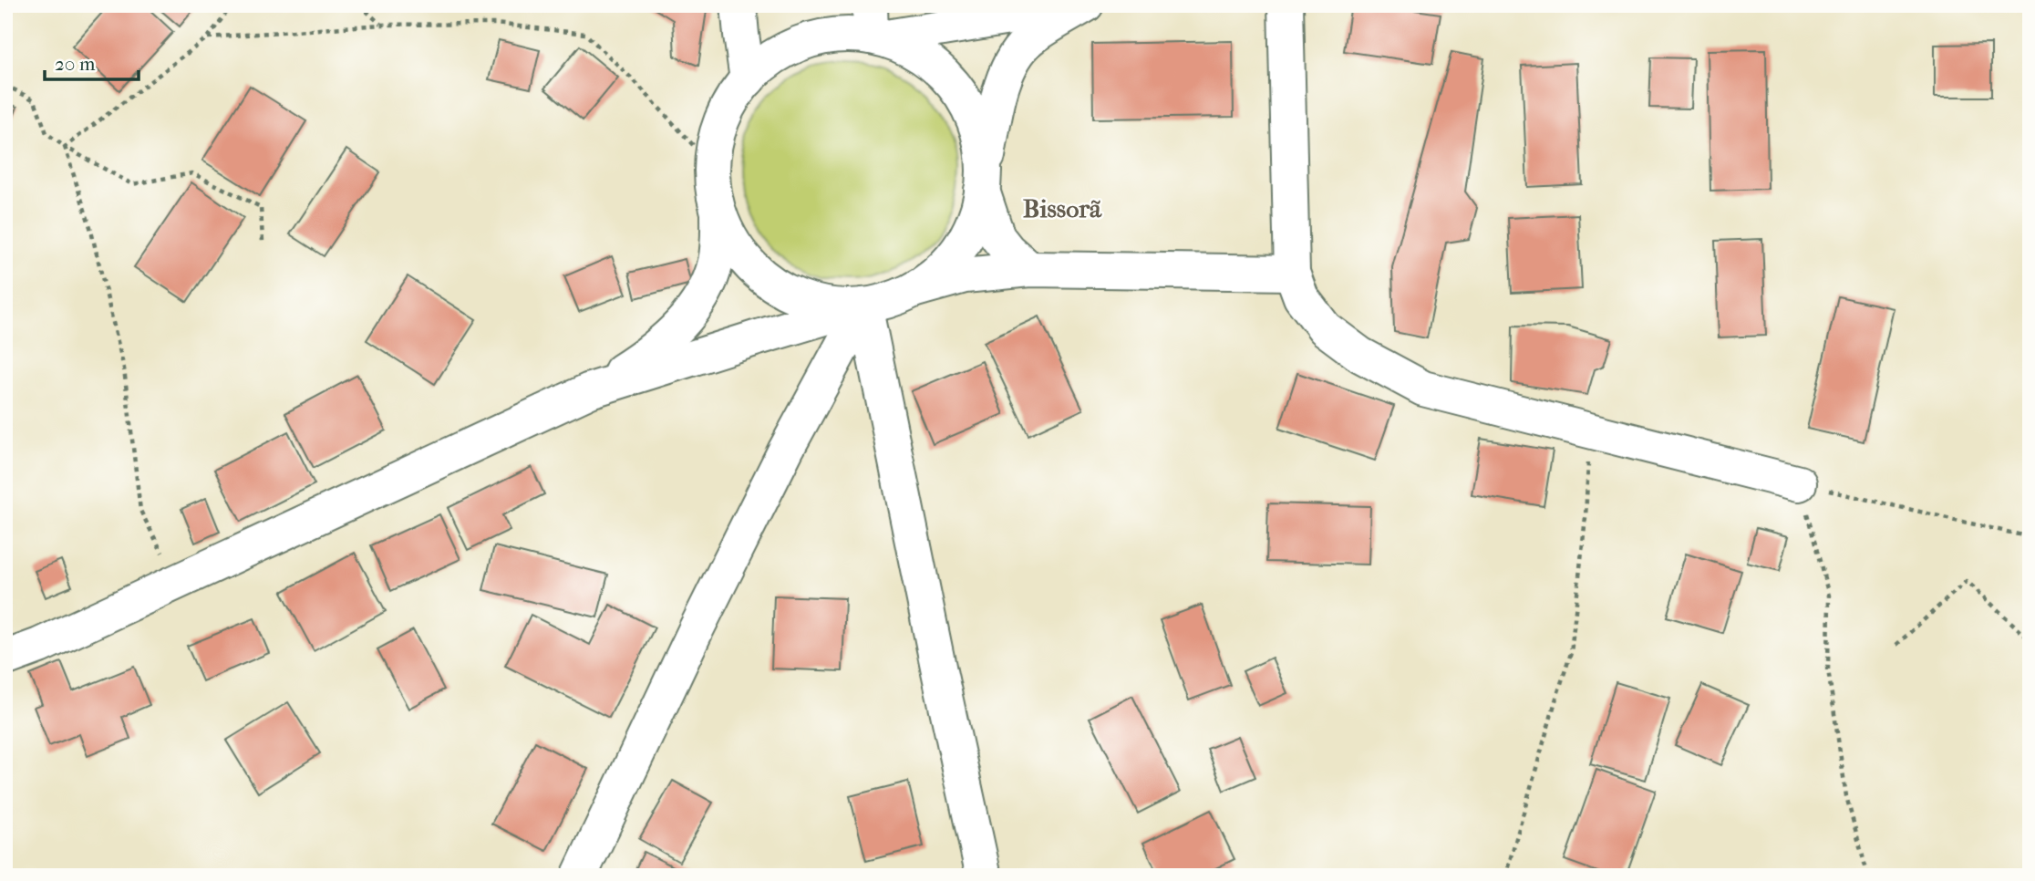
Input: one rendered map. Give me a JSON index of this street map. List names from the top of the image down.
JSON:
{
  "districts": ["Bissorã"],
  "scale_bar": "20 m"
}
